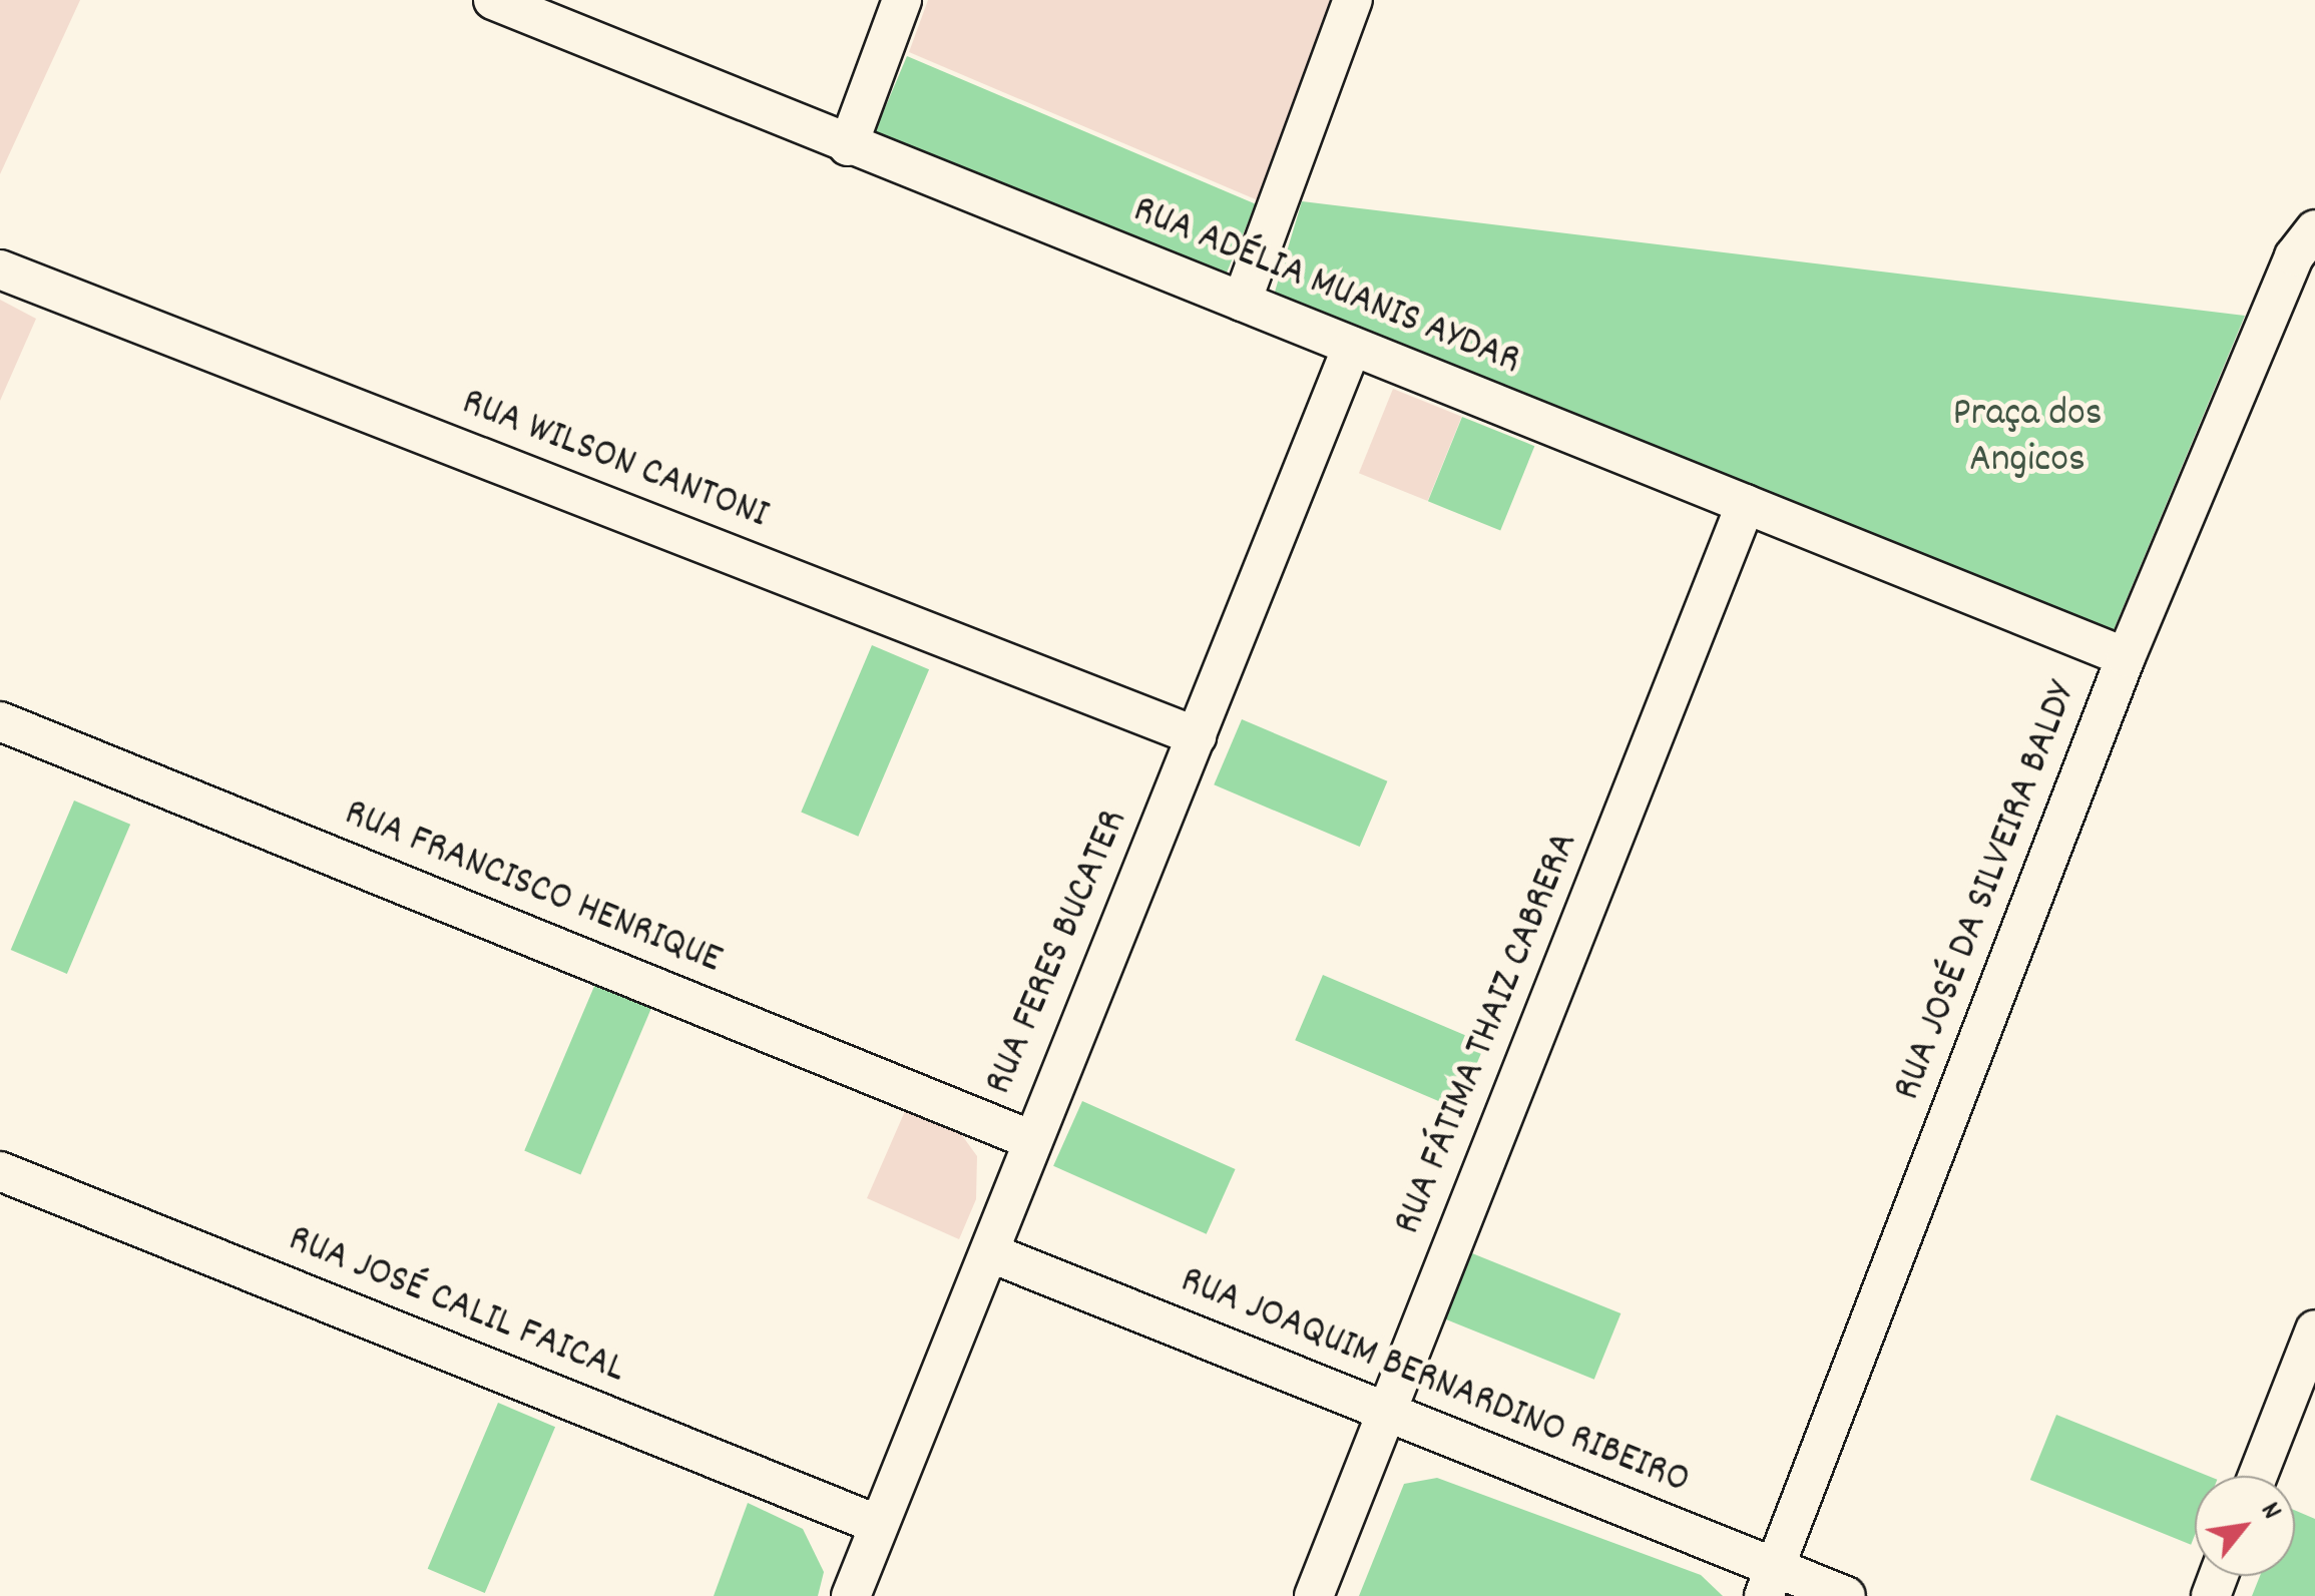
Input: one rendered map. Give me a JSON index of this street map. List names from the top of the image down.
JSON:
{
  "streets": {
    "street": [
      "RUA ADÉLIA MUANIS AYDAR",
      "RUA WILSON CANTONI",
      "RUA FRANCISCO HENRIQUE",
      "RUA JOSÉ DA SILVEIRA BALDY",
      "RUA FERES BUCATER",
      "RUA FÁTIMA THAIZ CABRERA",
      "RUA JOSÉ CALIL FAICAL",
      "RUA JOAQUIM BERNARDINO RIBEIRO"
    ]
  },
  "crossings": [
    ["RUA ADÉLIA MUANIS AYDAR", "RUA JOSÉ DA SILVEIRA BALDY"],
    ["RUA ADÉLIA MUANIS AYDAR", "RUA FERES BUCATER"],
    ["RUA ADÉLIA MUANIS AYDAR", "RUA FÁTIMA THAIZ CABRERA"],
    ["RUA WILSON CANTONI", "RUA FERES BUCATER"],
    ["RUA FRANCISCO HENRIQUE", "RUA FERES BUCATER"],
    ["RUA JOSÉ DA SILVEIRA BALDY", "RUA JOAQUIM BERNARDINO RIBEIRO"],
    ["RUA FERES BUCATER", "RUA JOSÉ CALIL FAICAL"],
    ["RUA FERES BUCATER", "RUA JOAQUIM BERNARDINO RIBEIRO"],
    ["RUA FÁTIMA THAIZ CABRERA", "RUA JOAQUIM BERNARDINO RIBEIRO"]
  ],
  "parks": ["Praça dos Angicos"],
  "north": "top right"
}
